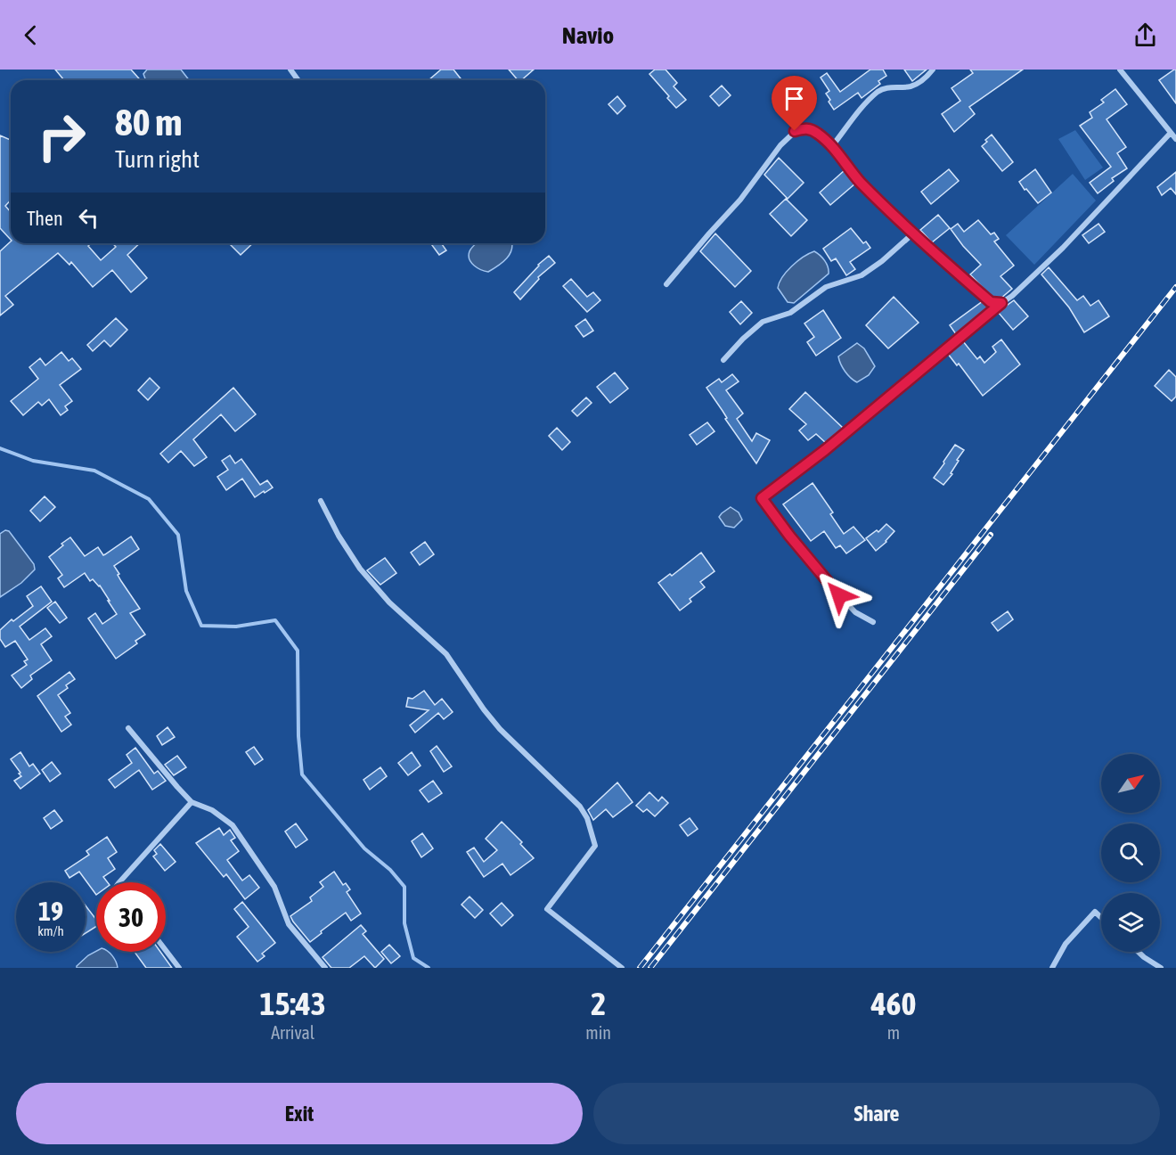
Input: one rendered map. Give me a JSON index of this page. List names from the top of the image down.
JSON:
{
  "north": "top right",
  "page": {
    "header": "Navio",
    "turn": ["80 m", "Turn right"],
    "then": "Then",
    "speed": "19 km/h",
    "limit": "30",
    "eta": [
      "15:43",
      "Arrival",
      "2",
      "min",
      "460",
      "m"
    ],
    "buttons": ["Exit", "Share"]
  }
}
